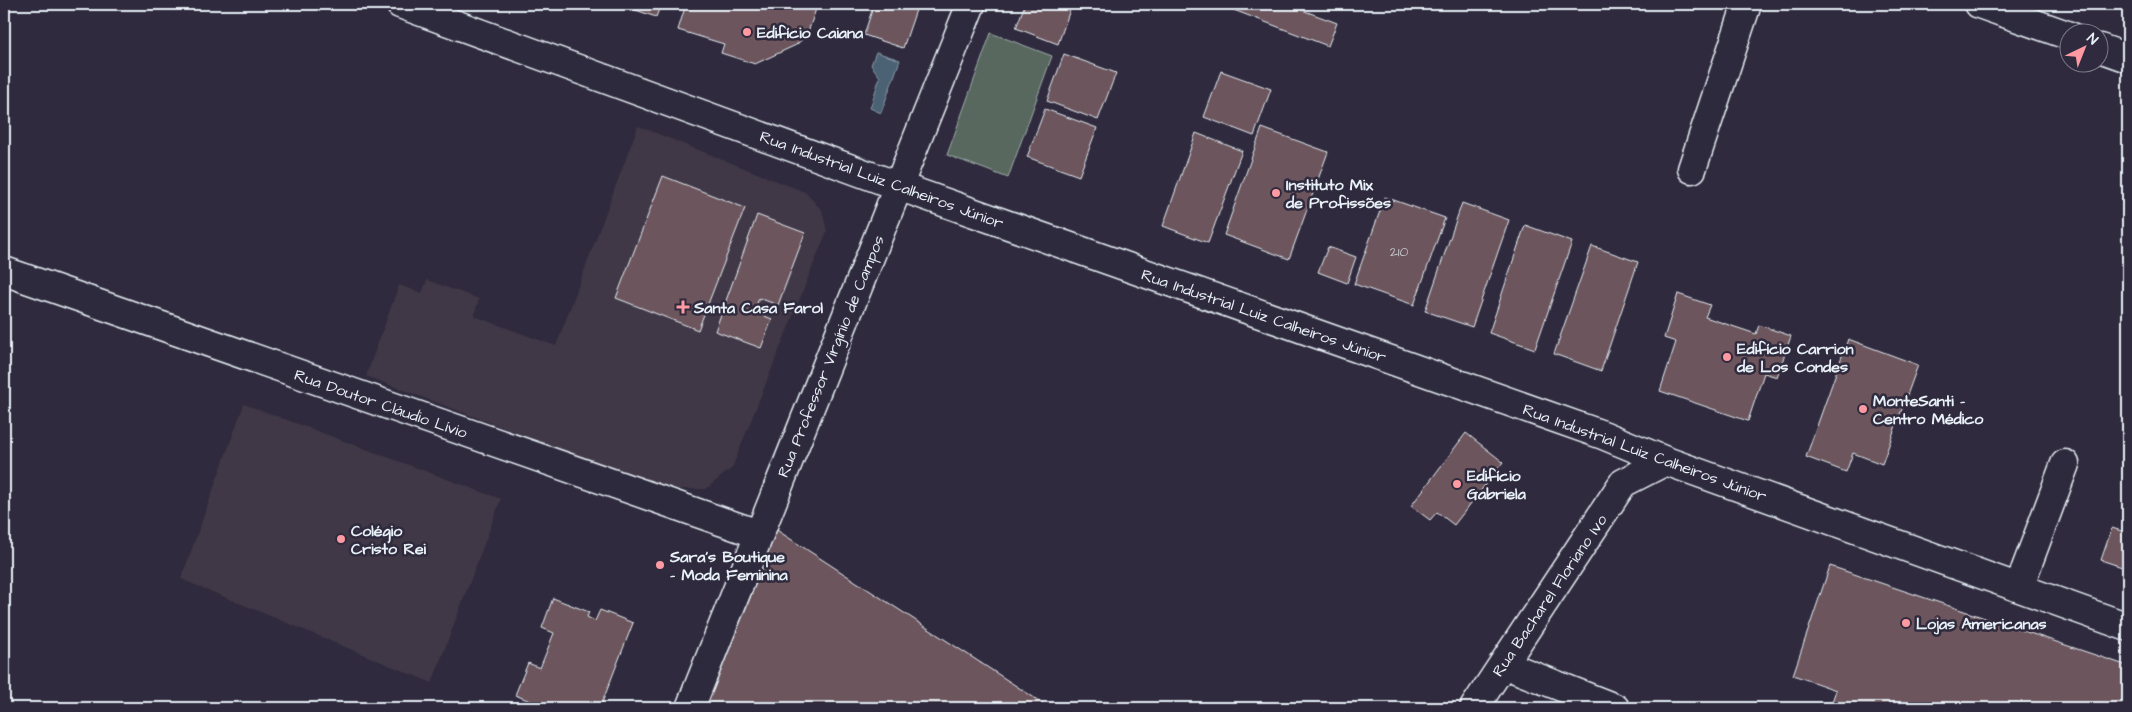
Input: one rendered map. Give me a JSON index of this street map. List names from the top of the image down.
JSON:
{
  "streets": {
    "street": [
      "Rua Industrial Luiz Calheiros Júnior",
      "Rua Professor Virgínio de Campos",
      "Rua Doutor Cláudio Lívio",
      "Rua Bacharel Floriano Ivo"
    ]
  },
  "crossings": [
    ["Rua Industrial Luiz Calheiros Júnior", "Rua Professor Virgínio de Campos"],
    ["Rua Industrial Luiz Calheiros Júnior", "Rua Bacharel Floriano Ivo"],
    ["Rua Professor Virgínio de Campos", "Rua Doutor Cláudio Lívio"]
  ],
  "places": {
    "other": [
      "Edifício Caiana",
      "Instituto Mix de Profissões",
      "Edifício Carrion de Los Condes",
      "MonteSanti - Centro Médico",
      "Edifício Gabriela",
      "Colégio Cristo Rei",
      "Sara's Boutique - Moda Feminina",
      "Lojas Americanas"
    ],
    "health": ["Santa Casa Farol"]
  },
  "house_numbers": ["210"],
  "north": "top right"
}
